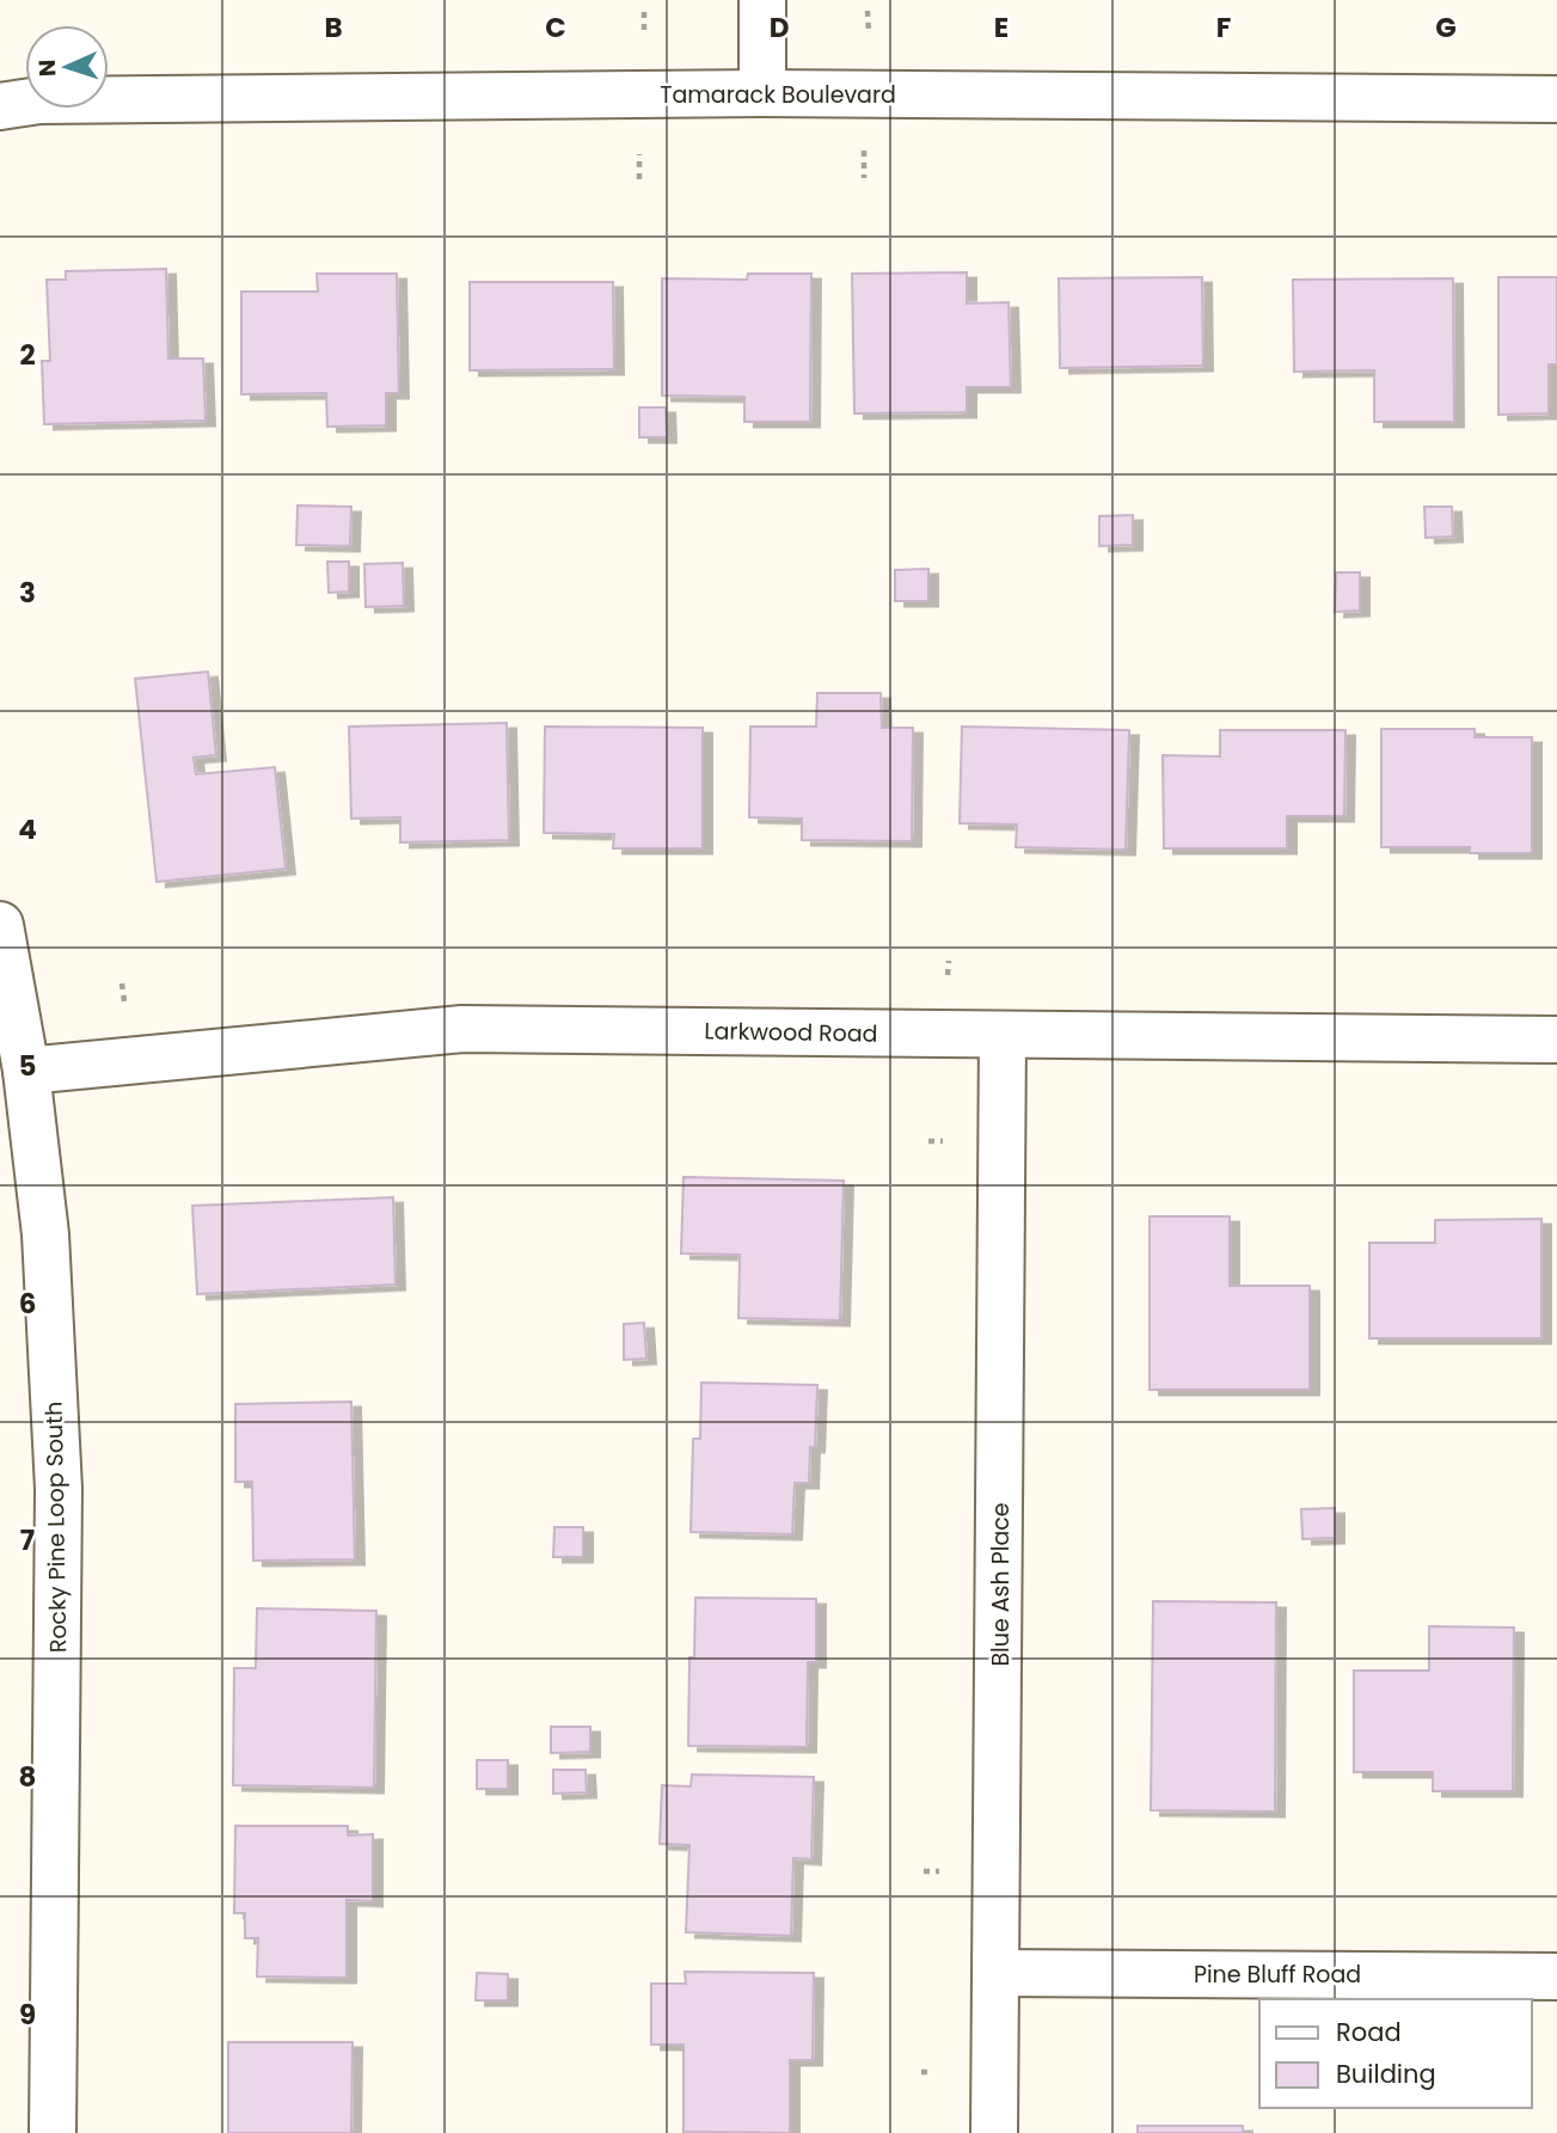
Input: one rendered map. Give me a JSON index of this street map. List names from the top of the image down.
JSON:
{
  "streets": {
    "street": [
      "Tamarack Boulevard",
      "Larkwood Road",
      "Rocky Pine Loop South",
      "Blue Ash Place",
      "Pine Bluff Road"
    ]
  },
  "crossings": [
    ["Larkwood Road", "Rocky Pine Loop South"],
    ["Larkwood Road", "Blue Ash Place"],
    ["Blue Ash Place", "Pine Bluff Road"]
  ],
  "legend": ["Road", "Building"],
  "north": "left",
  "grid": {
    "columns": [
      "B",
      "C",
      "D",
      "E",
      "F",
      "G"
    ],
    "rows": [
      "2",
      "3",
      "4",
      "5",
      "6",
      "7",
      "8",
      "9"
    ]
  }
}
